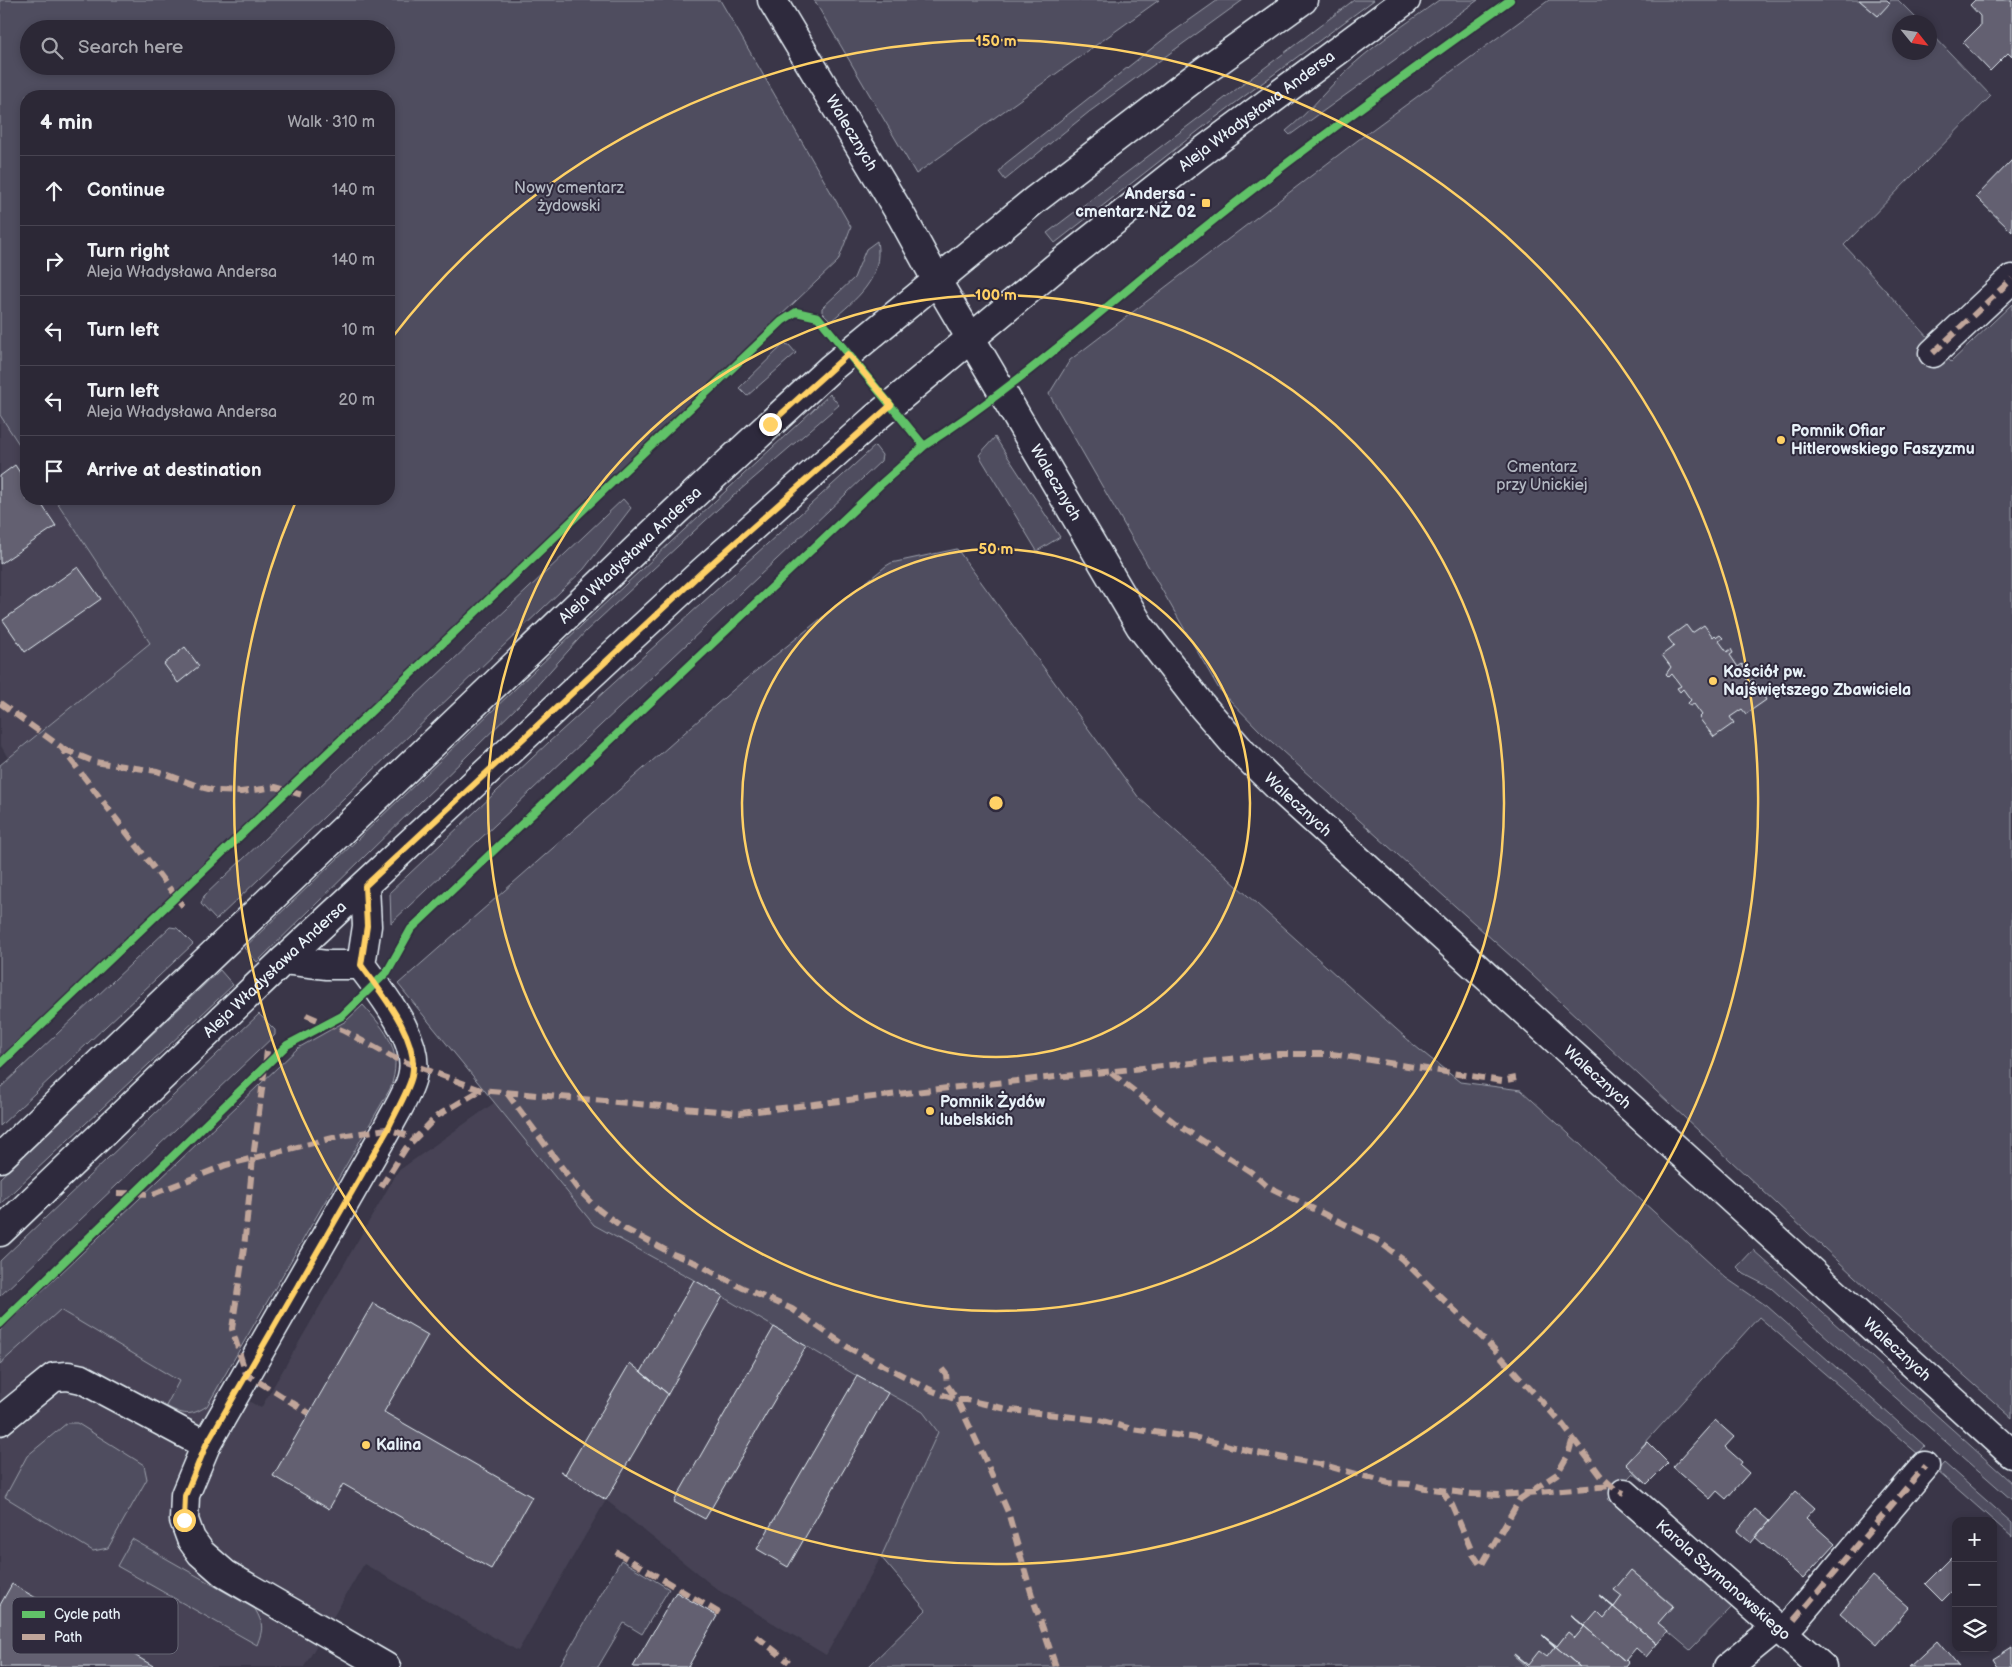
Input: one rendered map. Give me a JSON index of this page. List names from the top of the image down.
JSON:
{
  "streets": {
    "street": ["Aleja Władysława Andersa", "Walecznych", "Karola Szymanowskiego"]
  },
  "crossings": [
    ["Aleja Władysława Andersa", "Walecznych"]
  ],
  "parks": ["Nowy cmentarz żydowski", "Cmentarz przy Unickiej"],
  "places": {
    "transit": ["Andersa - cmentarz NŻ 02"],
    "other": [
      "Pomnik Ofiar Hitlerowskiego Faszyzmu",
      "Kościół pw. Najświętszego Zbawiciela",
      "Pomnik Żydów lubelskich",
      "Kalina"
    ]
  },
  "legend": ["Cycle path", "Path"],
  "north": "bottom right",
  "page": {
    "search": "Search here",
    "heading": ["4 min", "Walk · 310 m"],
    "list": [
      ["Continue", "140 m"],
      ["Turn right", "Aleja Władysława Andersa", "140 m"],
      ["Turn left", "10 m"],
      ["Turn left", "Aleja Władysława Andersa", "20 m"],
      "Arrive at destination"
    ],
    "map_buttons": ["+", "−"]
  },
  "rings": ["150 m", "100 m", "50 m"]
}
